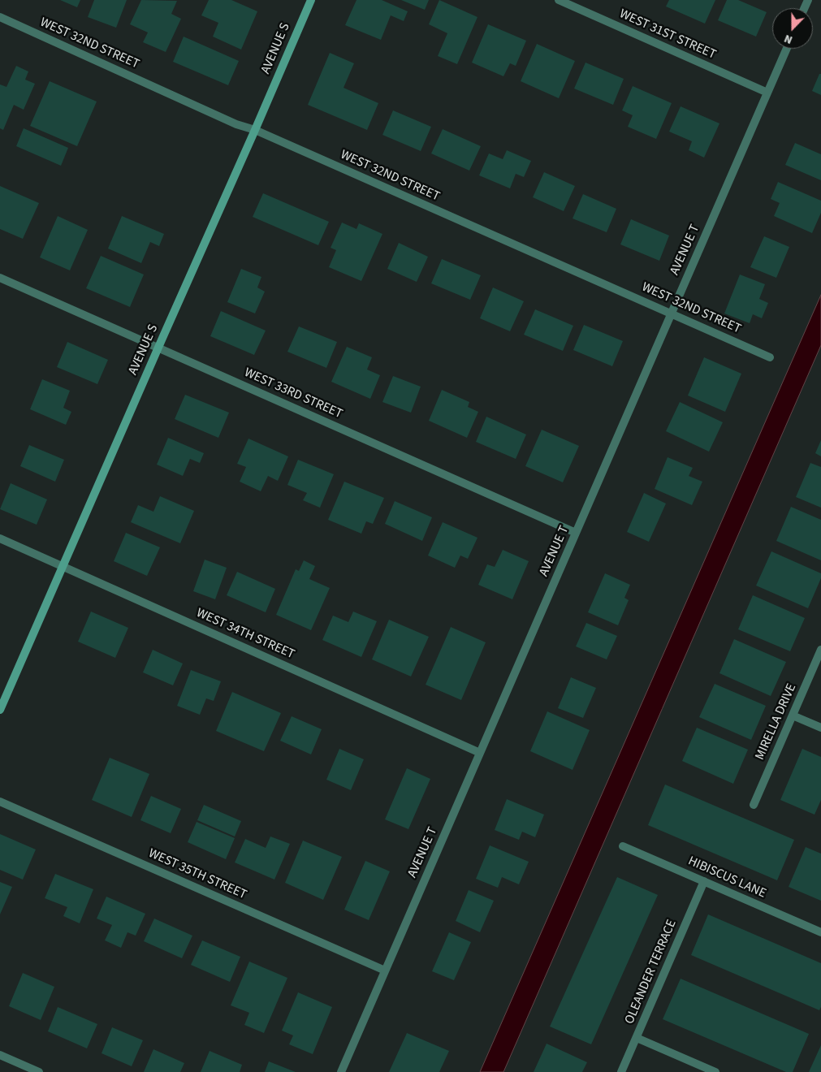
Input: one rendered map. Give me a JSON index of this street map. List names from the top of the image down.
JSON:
{
  "streets": {
    "street": [
      "WEST 31ST STREET",
      "WEST 32ND STREET",
      "AVENUE S",
      "AVENUE T",
      "WEST 33RD STREET",
      "WEST 34TH STREET",
      "MIRELLA DRIVE",
      "WEST 35TH STREET",
      "HIBISCUS LANE",
      "OLEANDER TERRACE"
    ]
  },
  "crossings": [
    ["WEST 31ST STREET", "AVENUE T"],
    ["WEST 32ND STREET", "AVENUE S"],
    ["WEST 32ND STREET", "AVENUE T"],
    ["AVENUE S", "WEST 33RD STREET"],
    ["AVENUE S", "WEST 34TH STREET"],
    ["AVENUE T", "WEST 33RD STREET"],
    ["AVENUE T", "WEST 34TH STREET"],
    ["AVENUE T", "WEST 35TH STREET"],
    ["HIBISCUS LANE", "OLEANDER TERRACE"]
  ],
  "north": "bottom"
}
